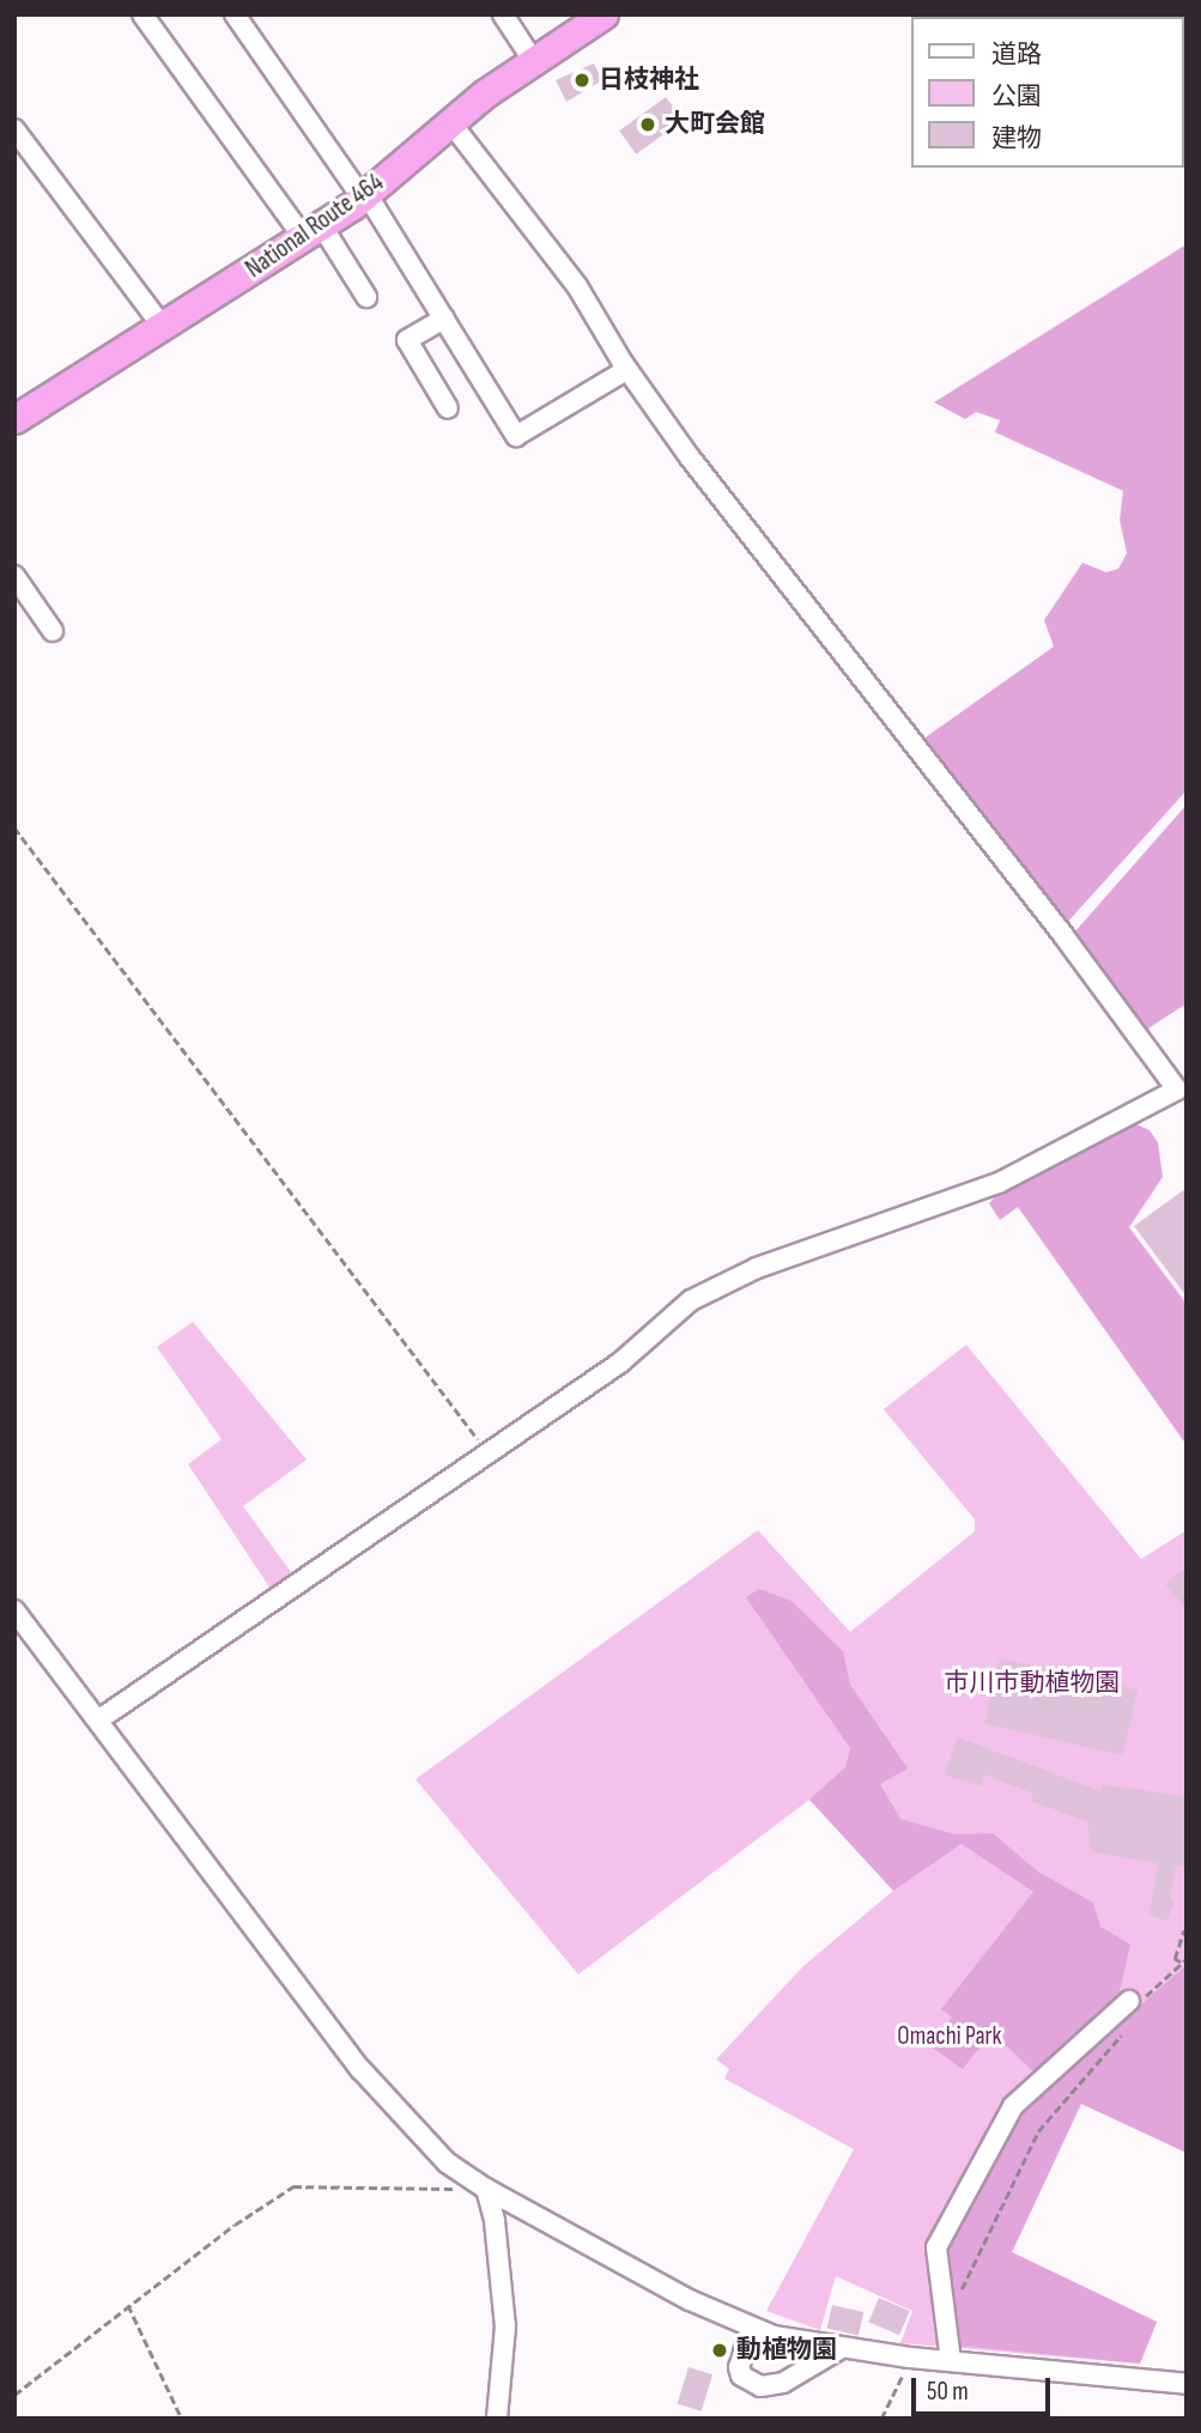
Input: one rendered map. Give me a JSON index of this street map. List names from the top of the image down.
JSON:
{
  "streets": {
    "highway": ["National Route 464"]
  },
  "parks": ["市川市動植物園", "Omachi Park"],
  "places": ["日枝神社", "大町会館", "動植物園"],
  "legend": ["道路", "公園", "建物"],
  "scale_bar": "50 m"
}
